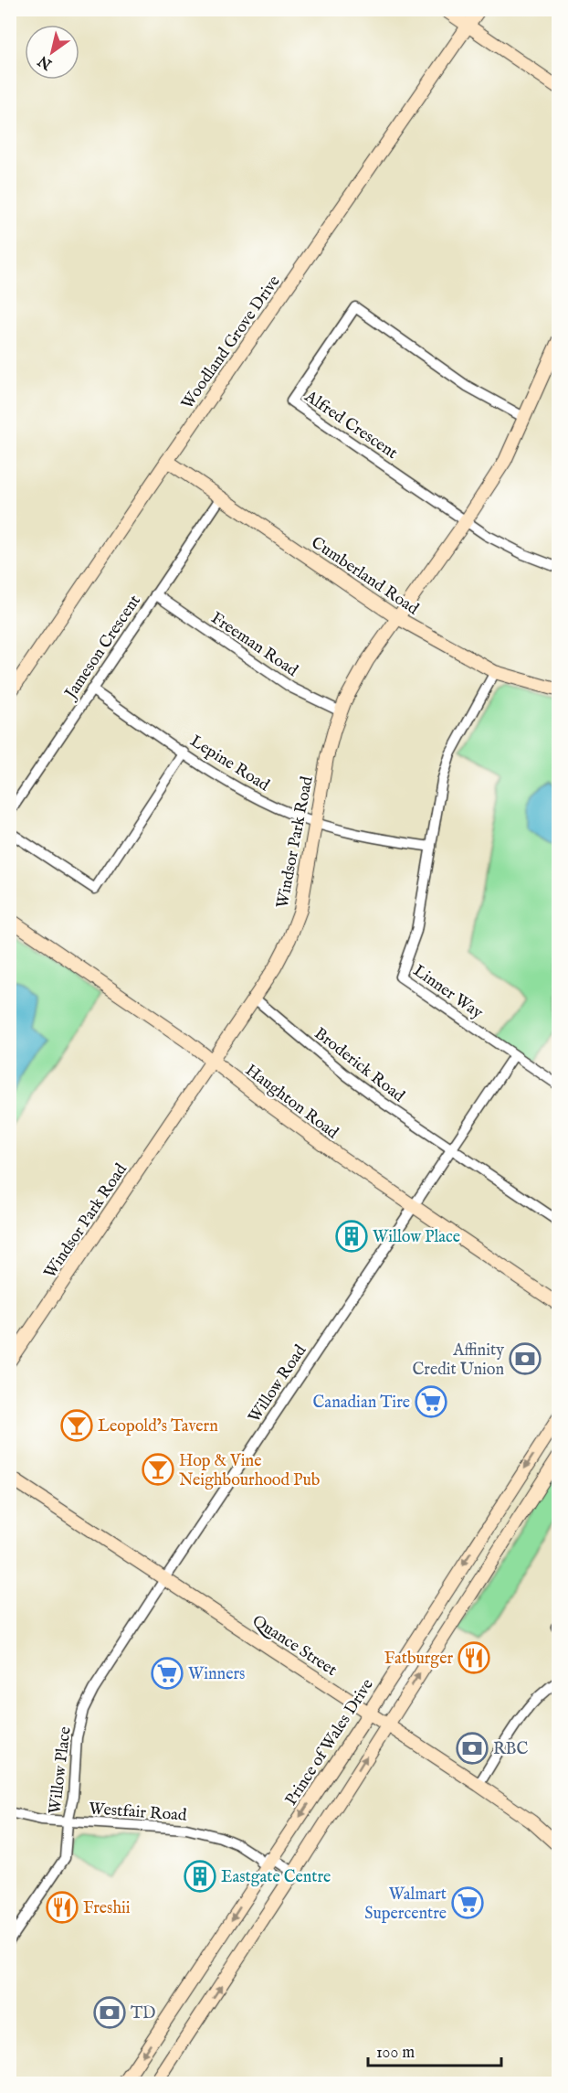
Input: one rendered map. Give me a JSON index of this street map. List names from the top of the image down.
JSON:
{
  "streets": {
    "street": [
      "Woodland Grove Drive",
      "Alfred Crescent",
      "Cumberland Road",
      "Freeman Road",
      "Jameson Crescent",
      "Lepine Road",
      "Windsor Park Road",
      "Linner Way",
      "Broderick Road",
      "Haughton Road",
      "Willow Road",
      "Quance Street",
      "Prince of Wales Drive",
      "Willow Place",
      "Westfair Road"
    ]
  },
  "crossings": [
    ["Woodland Grove Drive", "Cumberland Road"],
    ["Alfred Crescent", "Windsor Park Road"],
    ["Cumberland Road", "Jameson Crescent"],
    ["Cumberland Road", "Windsor Park Road"],
    ["Cumberland Road", "Linner Way"],
    ["Freeman Road", "Jameson Crescent"],
    ["Freeman Road", "Windsor Park Road"],
    ["Jameson Crescent", "Lepine Road"],
    ["Lepine Road", "Windsor Park Road"],
    ["Lepine Road", "Linner Way"],
    ["Windsor Park Road", "Broderick Road"],
    ["Windsor Park Road", "Haughton Road"],
    ["Haughton Road", "Willow Road"],
    ["Willow Road", "Quance Street"],
    ["Willow Road", "Willow Place"],
    ["Quance Street", "Prince of Wales Drive"],
    ["Quance Street", "Willow Place"],
    ["Prince of Wales Drive", "Westfair Road"],
    ["Willow Place", "Westfair Road"]
  ],
  "places": {
    "building": ["Willow Place", "Eastgate Centre"],
    "bank": ["Affinity Credit Union", "RBC", "TD"],
    "supermarket": ["Canadian Tire", "Winners", "Walmart Supercentre"],
    "bar": ["Leopold’s Tavern", "Hop & Vine Neighbourhood Pub"],
    "restaurant": ["Fatburger", "Freshii"]
  },
  "scale_bar": "100 m",
  "north": "bottom left"
}
